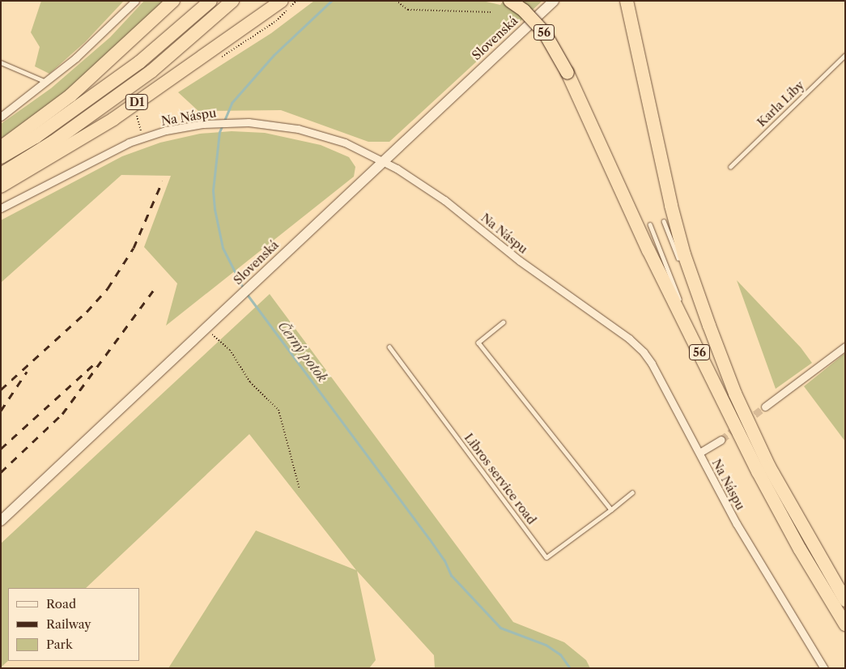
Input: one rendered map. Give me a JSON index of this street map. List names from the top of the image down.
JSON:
{
  "streets": {
    "highway": ["56", "D1"],
    "street": ["Slovenská", "Na Náspu"],
    "lane": ["Karla Líby", "Libros service road"]
  },
  "crossings": [
    ["Slovenská", "Na Náspu"]
  ],
  "water": ["Černý potok"],
  "legend": ["Road", "Railway", "Park"]
}
